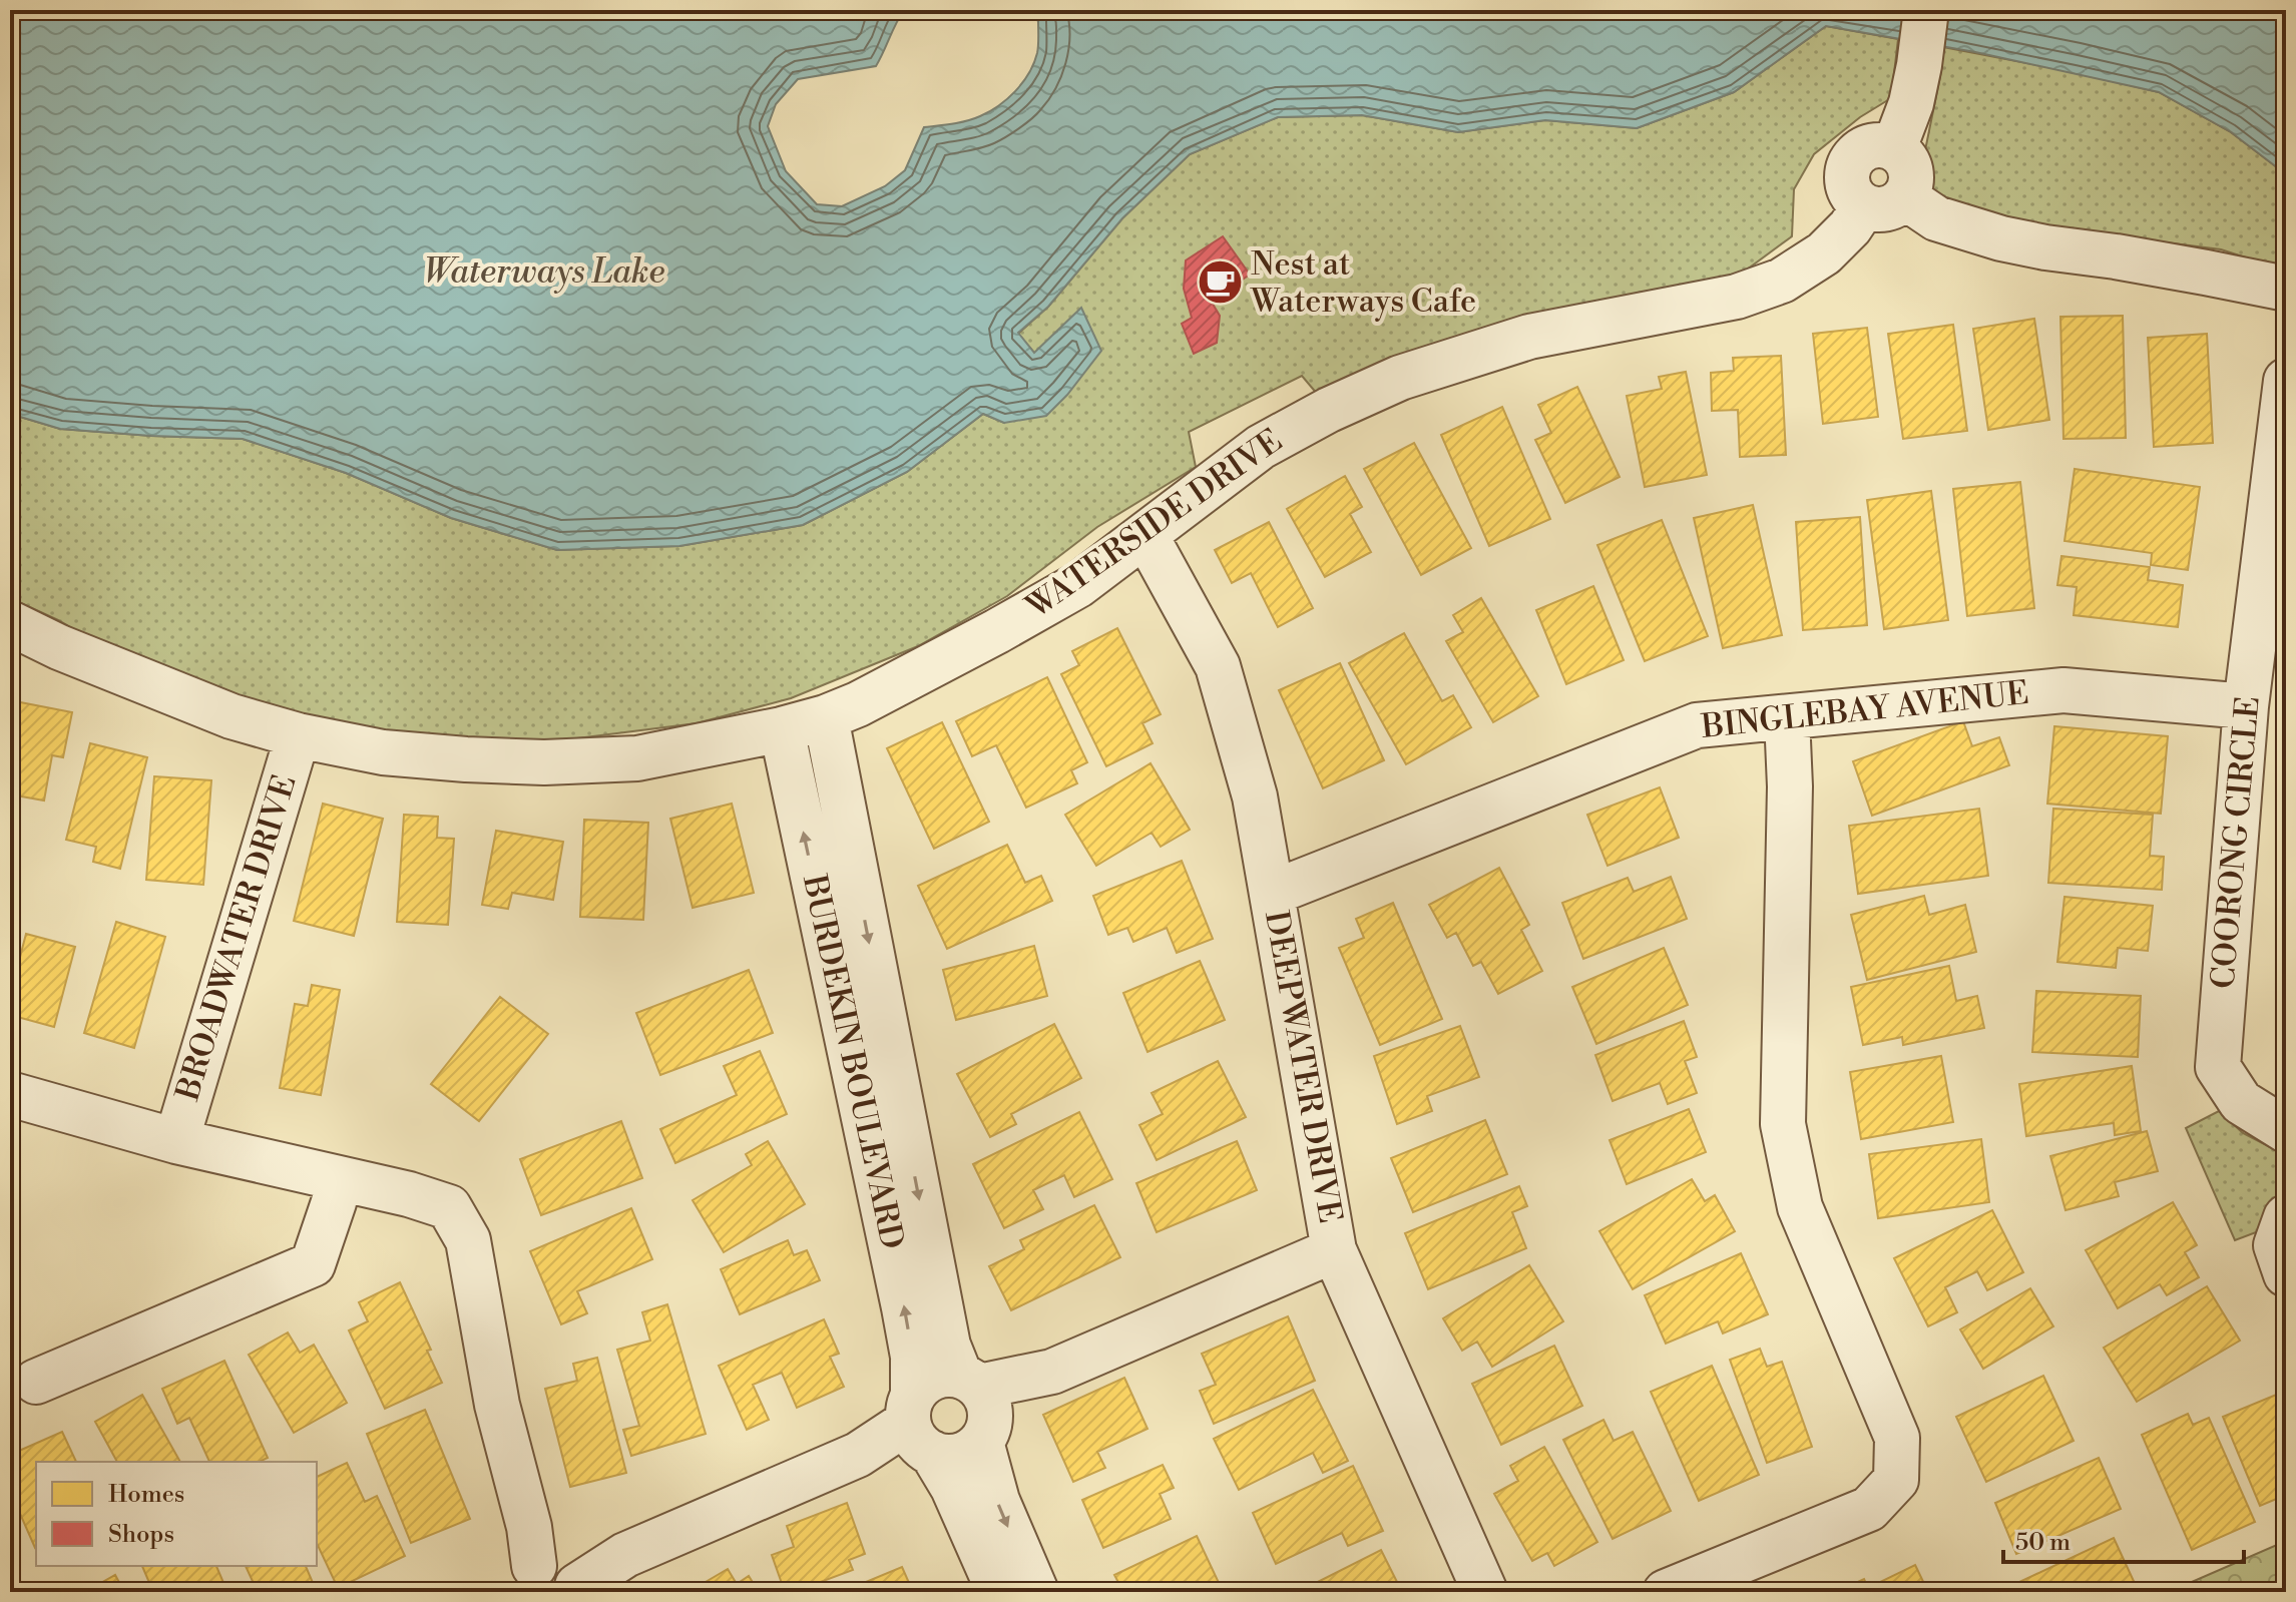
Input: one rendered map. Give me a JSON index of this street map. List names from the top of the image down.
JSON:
{
  "streets": {
    "street": [
      "WATERSIDE DRIVE",
      "BINGLEBAY AVENUE",
      "COORONG CIRCLE",
      "BROADWATER DRIVE",
      "BURDEKIN BOULEVARD",
      "DEEPWATER DRIVE"
    ]
  },
  "crossings": [
    ["WATERSIDE DRIVE", "BROADWATER DRIVE"],
    ["WATERSIDE DRIVE", "BURDEKIN BOULEVARD"],
    ["WATERSIDE DRIVE", "DEEPWATER DRIVE"],
    ["BINGLEBAY AVENUE", "COORONG CIRCLE"],
    ["BINGLEBAY AVENUE", "DEEPWATER DRIVE"]
  ],
  "water": ["Waterways Lake"],
  "places": {
    "cafe": ["Nest at Waterways Cafe"]
  },
  "legend": ["Homes", "Shops"],
  "scale_bar": "50 m"
}
